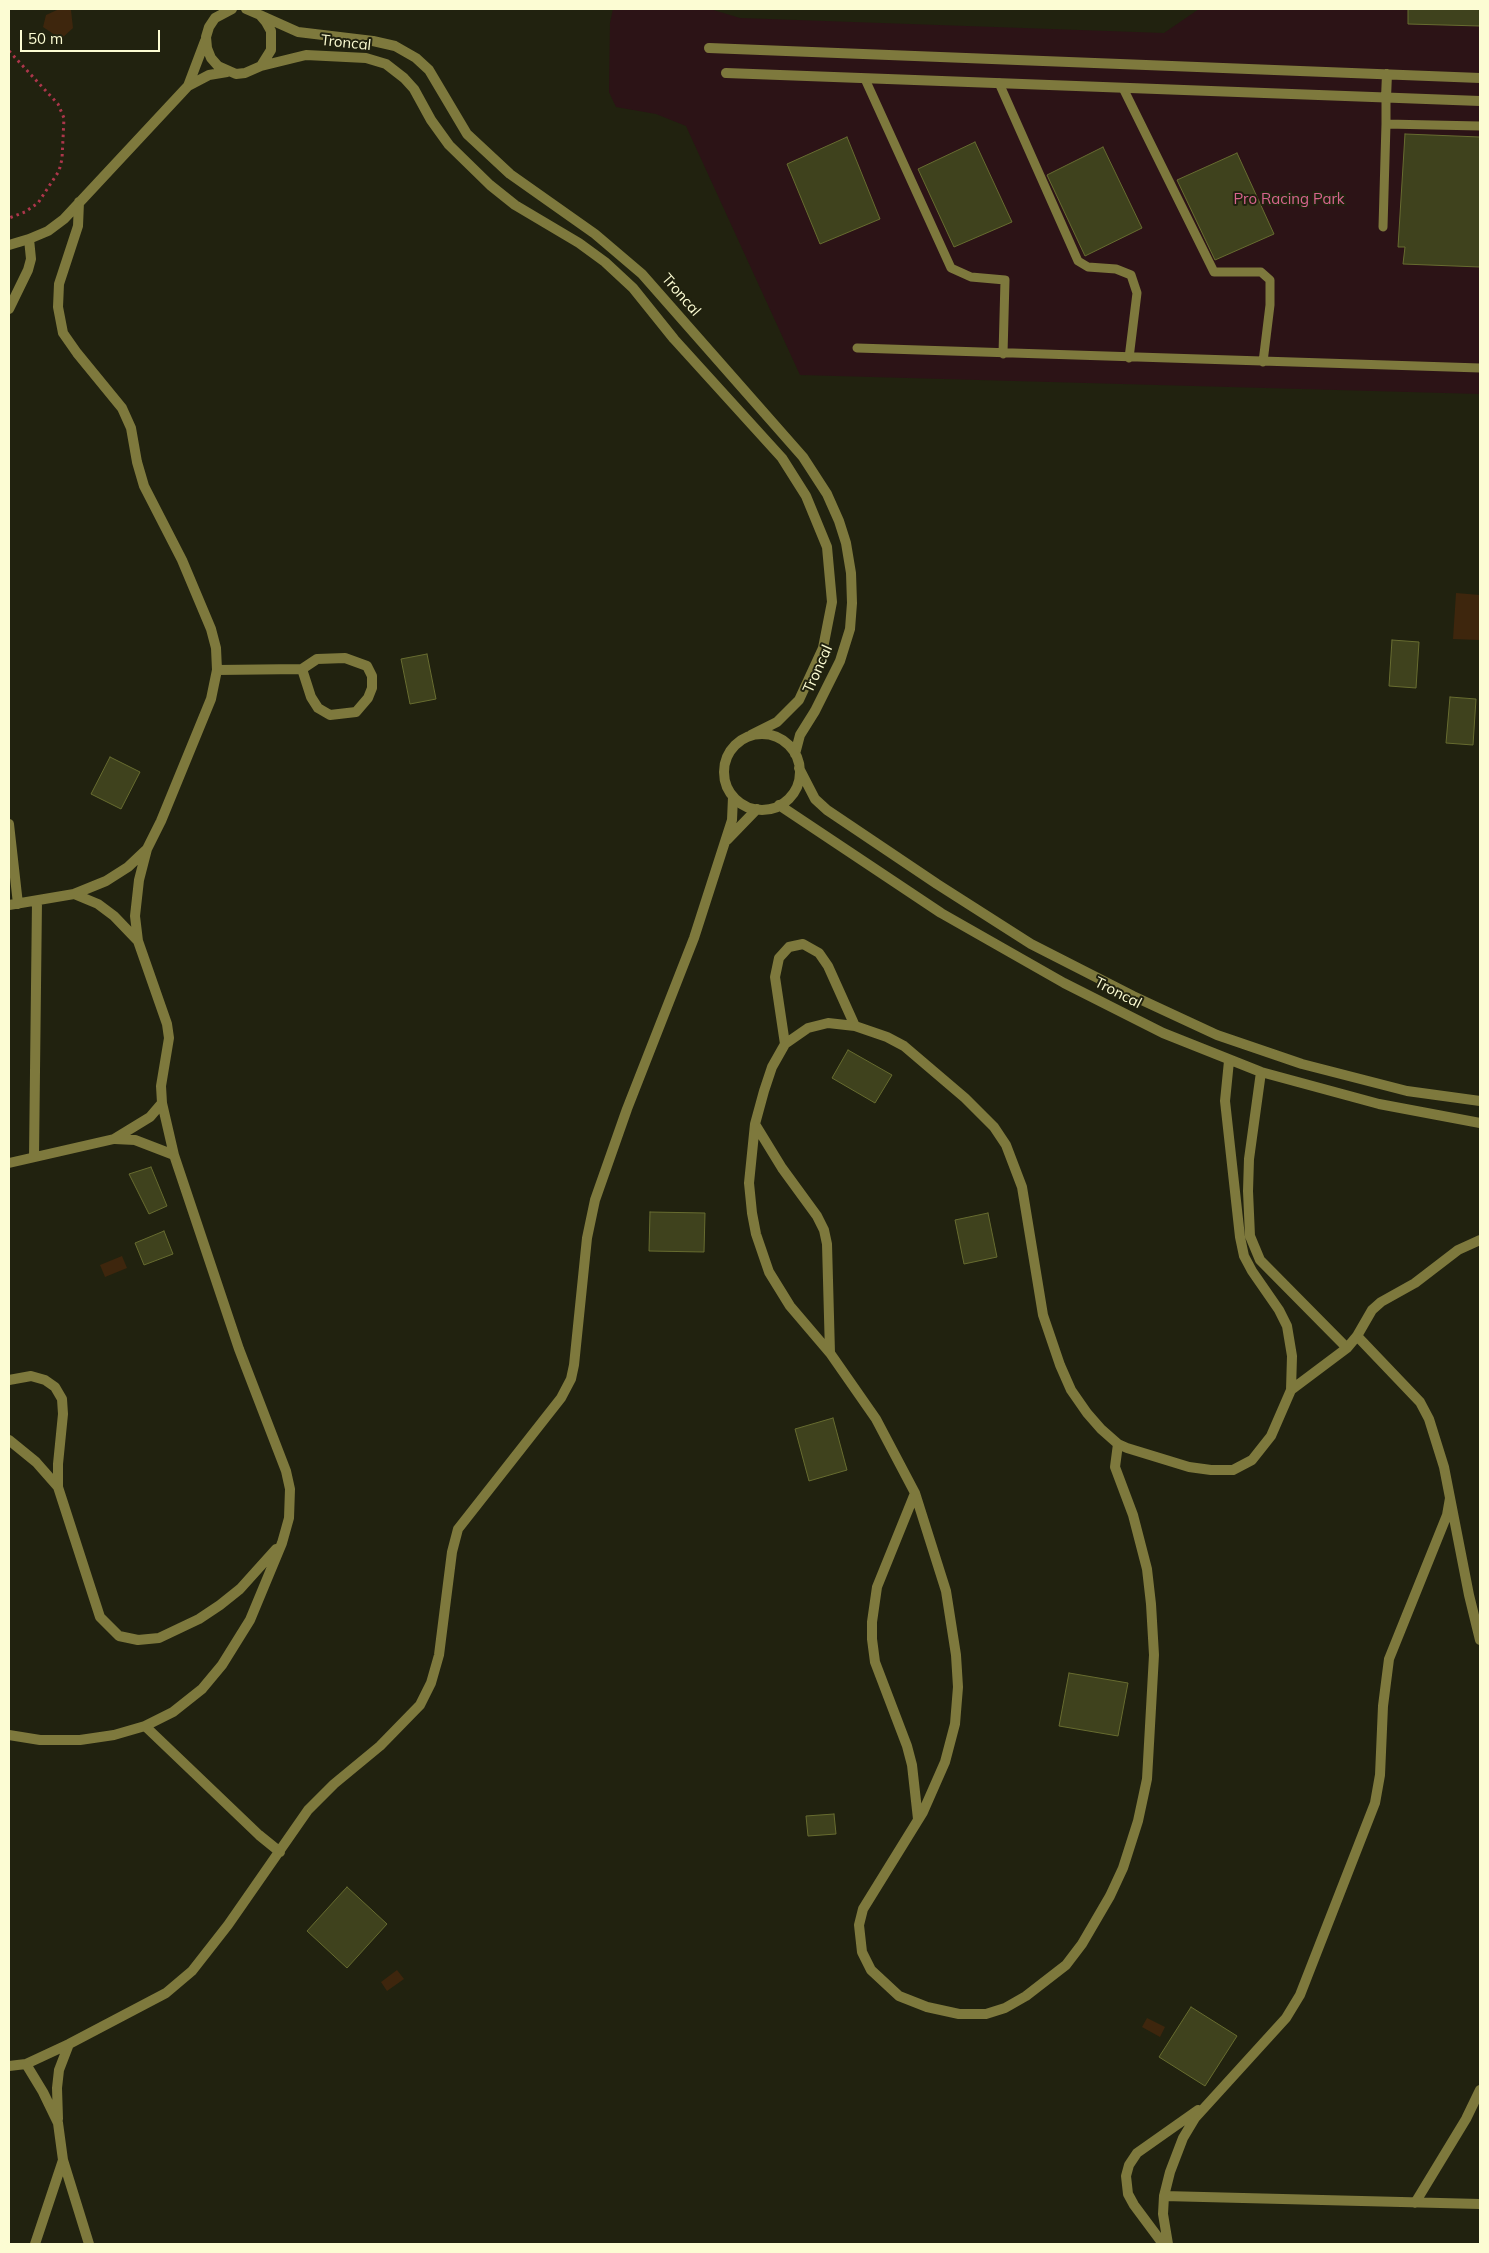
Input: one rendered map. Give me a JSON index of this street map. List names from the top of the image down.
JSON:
{
  "streets": {
    "street": ["Troncal"]
  },
  "parks": ["Pro Racing Park"],
  "scale_bar": "50 m"
}
